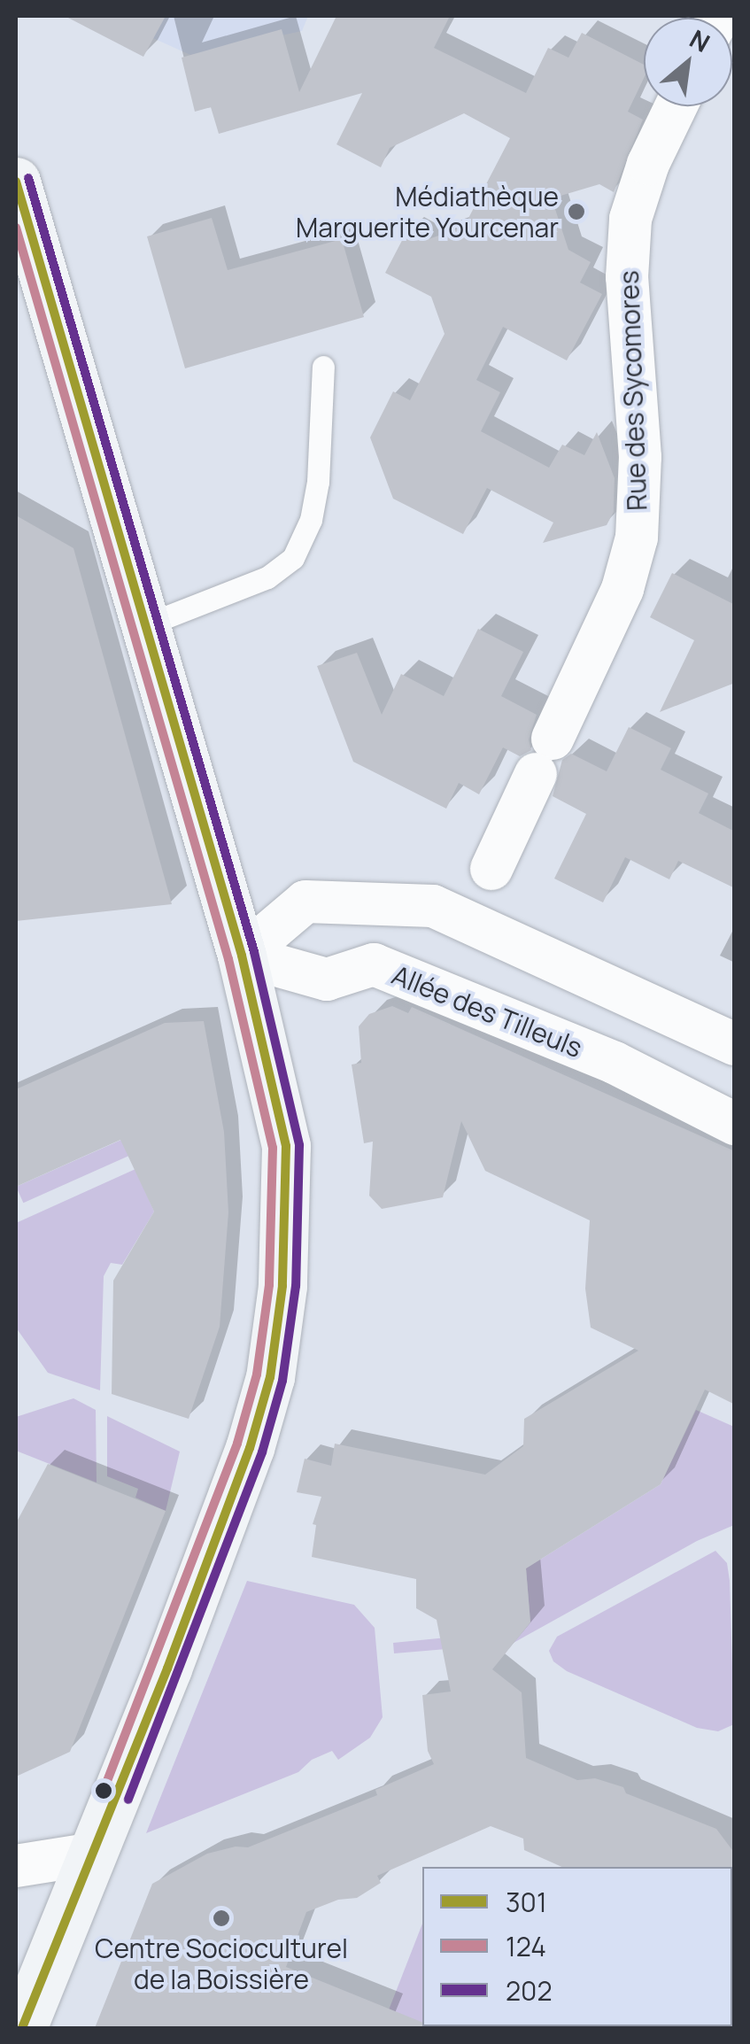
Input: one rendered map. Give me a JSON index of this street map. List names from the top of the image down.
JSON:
{
  "streets": {
    "street": ["Rue des Sycomores", "Allée des Tilleuls"]
  },
  "places": ["Médiathèque Marguerite Yourcenar", "Centre Socioculturel de la Boissière"],
  "lines": ["transit line 202", "transit line 301", "transit line 124"],
  "legend": ["301", "124", "202"],
  "north": "top right"
}
